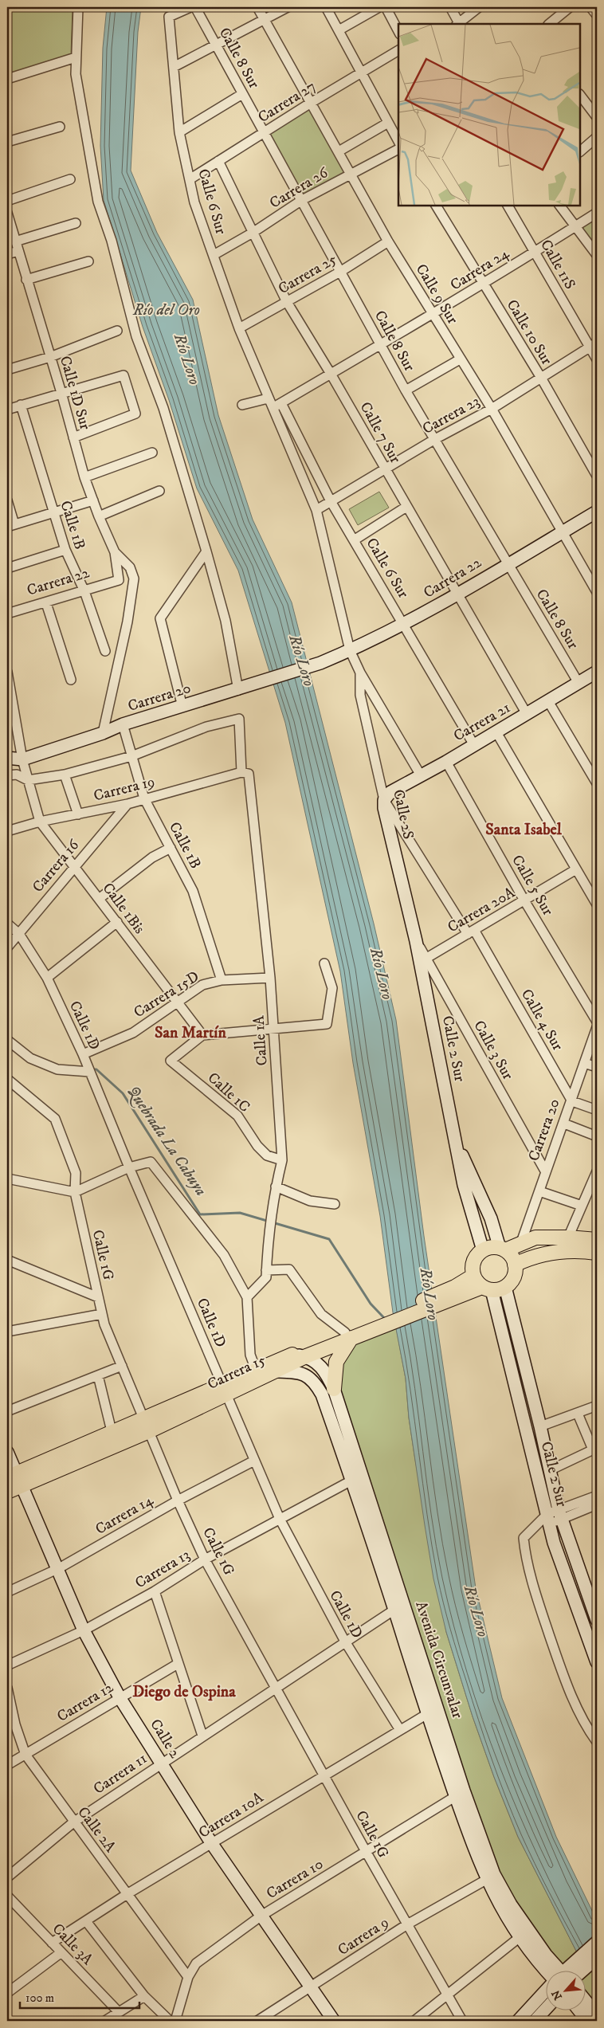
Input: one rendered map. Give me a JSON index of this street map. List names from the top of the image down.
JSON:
{
  "streets": {
    "main road": ["Carrera 15"],
    "street": [
      "Calle 8 Sur",
      "Carrera 27",
      "Carrera 26",
      "Calle 6 Sur",
      "Calle 11S",
      "Carrera 24",
      "Carrera 25",
      "Calle 9 Sur",
      "Calle 10 Sur",
      "Calle 1D Sur",
      "Carrera 23",
      "Calle 7 Sur",
      "Calle 1B",
      "Carrera 22",
      "Carrera 20",
      "Carrera 21",
      "Carrera 19",
      "Calle 2S",
      "Carrera 16",
      "Calle 5 Sur",
      "Calle 1Bis",
      "Carrera 20A",
      "Carrera 15D",
      "Calle 4 Sur",
      "Calle 1D",
      "Calle 1A",
      "Calle 2 Sur",
      "Calle 3 Sur",
      "Calle 1C",
      "Calle 1G",
      "Carrera 14",
      "Carrera 13",
      "Avenida Circunvalar",
      "Carrera 12",
      "Calle 2",
      "Carrera 11",
      "Carrera 10A",
      "Calle 2A",
      "Carrera 10",
      "Carrera 9",
      "Calle 3A"
    ]
  },
  "crossings": [
    ["Calle 8 Sur", "Carrera 27"],
    ["Calle 8 Sur", "Carrera 26"],
    ["Calle 8 Sur", "Carrera 24"],
    ["Calle 8 Sur", "Carrera 25"],
    ["Calle 8 Sur", "Carrera 23"],
    ["Calle 8 Sur", "Carrera 22"],
    ["Calle 8 Sur", "Carrera 21"],
    ["Carrera 27", "Calle 6 Sur"],
    ["Carrera 27", "Calle 9 Sur"],
    ["Carrera 27", "Calle 7 Sur"],
    ["Carrera 26", "Calle 6 Sur"],
    ["Carrera 26", "Calle 9 Sur"],
    ["Carrera 26", "Calle 7 Sur"],
    ["Calle 6 Sur", "Carrera 24"],
    ["Calle 6 Sur", "Carrera 25"],
    ["Calle 6 Sur", "Carrera 23"],
    ["Calle 6 Sur", "Carrera 22"],
    ["Calle 6 Sur", "Carrera 21"],
    ["Calle 11S", "Carrera 24"],
    ["Calle 11S", "Carrera 23"],
    ["Carrera 24", "Calle 9 Sur"],
    ["Carrera 24", "Calle 10 Sur"],
    ["Carrera 24", "Calle 7 Sur"],
    ["Carrera 25", "Calle 9 Sur"],
    ["Carrera 25", "Calle 7 Sur"],
    ["Calle 9 Sur", "Carrera 23"],
    ["Calle 9 Sur", "Carrera 22"],
    ["Calle 10 Sur", "Carrera 23"],
    ["Calle 1D Sur", "Carrera 22"],
    ["Carrera 23", "Calle 7 Sur"],
    ["Calle 7 Sur", "Carrera 22"],
    ["Calle 7 Sur", "Carrera 21"],
    ["Calle 1B", "Carrera 22"],
    ["Calle 1B", "Carrera 20"],
    ["Calle 1B", "Carrera 19"],
    ["Calle 1B", "Carrera 15D"],
    ["Calle 1B", "Calle 1A"],
    ["Carrera 22", "Carrera 20"],
    ["Carrera 20", "Calle 1Bis"],
    ["Carrera 20", "Calle 4 Sur"],
    ["Carrera 20", "Calle 3 Sur"],
    ["Carrera 21", "Calle 2S"],
    ["Carrera 21", "Calle 5 Sur"],
    ["Carrera 21", "Calle 4 Sur"],
    ["Carrera 19", "Carrera 16"],
    ["Carrera 19", "Calle 1Bis"],
    ["Carrera 19", "Calle 1A"],
    ["Calle 2S", "Carrera 20A"],
    ["Calle 2S", "Calle 4 Sur"],
    ["Calle 2S", "Calle 2 Sur"],
    ["Calle 2S", "Calle 3 Sur"],
    ["Carrera 16", "Calle 1Bis"],
    ["Carrera 16", "Calle 1D"],
    ["Calle 5 Sur", "Carrera 20A"],
    ["Calle 1Bis", "Carrera 15D"],
    ["Calle 1Bis", "Calle 1C"],
    ["Carrera 20A", "Calle 4 Sur"],
    ["Carrera 20A", "Calle 2 Sur"],
    ["Carrera 20A", "Calle 3 Sur"],
    ["Carrera 15D", "Calle 1D"],
    ["Carrera 15D", "Calle 1A"],
    ["Calle 1D", "Carrera 15"],
    ["Calle 1D", "Carrera 14"],
    ["Calle 1D", "Carrera 13"],
    ["Calle 1D", "Carrera 11"],
    ["Calle 1D", "Carrera 10A"],
    ["Calle 1A", "Calle 1C"],
    ["Calle 2 Sur", "Calle 3 Sur"],
    ["Calle 2 Sur", "Carrera 15"],
    ["Calle 1G", "Carrera 15"],
    ["Calle 1G", "Carrera 14"],
    ["Calle 1G", "Carrera 13"],
    ["Calle 1G", "Carrera 11"],
    ["Calle 1G", "Carrera 10A"],
    ["Calle 1G", "Carrera 10"],
    ["Calle 1G", "Carrera 9"],
    ["Carrera 15", "Avenida Circunvalar"],
    ["Carrera 15", "Calle 2"],
    ["Carrera 14", "Calle 2"],
    ["Carrera 13", "Avenida Circunvalar"],
    ["Carrera 13", "Calle 2"],
    ["Avenida Circunvalar", "Carrera 11"],
    ["Avenida Circunvalar", "Carrera 10A"],
    ["Avenida Circunvalar", "Carrera 10"],
    ["Avenida Circunvalar", "Carrera 9"],
    ["Carrera 12", "Calle 2"],
    ["Carrera 12", "Calle 2A"],
    ["Calle 2", "Carrera 11"],
    ["Calle 2", "Carrera 10A"],
    ["Calle 2", "Carrera 10"],
    ["Calle 2", "Carrera 9"],
    ["Carrera 11", "Calle 2A"],
    ["Carrera 10A", "Calle 2A"],
    ["Carrera 10A", "Calle 3A"],
    ["Calle 2A", "Carrera 10"]
  ],
  "districts": ["Santa Isabel", "San Martín", "Diego de Ospina"],
  "water": ["Río del Oro", "Río Loro", "Quebrada La Cabuya"],
  "scale_bar": "100 m",
  "north": "bottom left"
}
